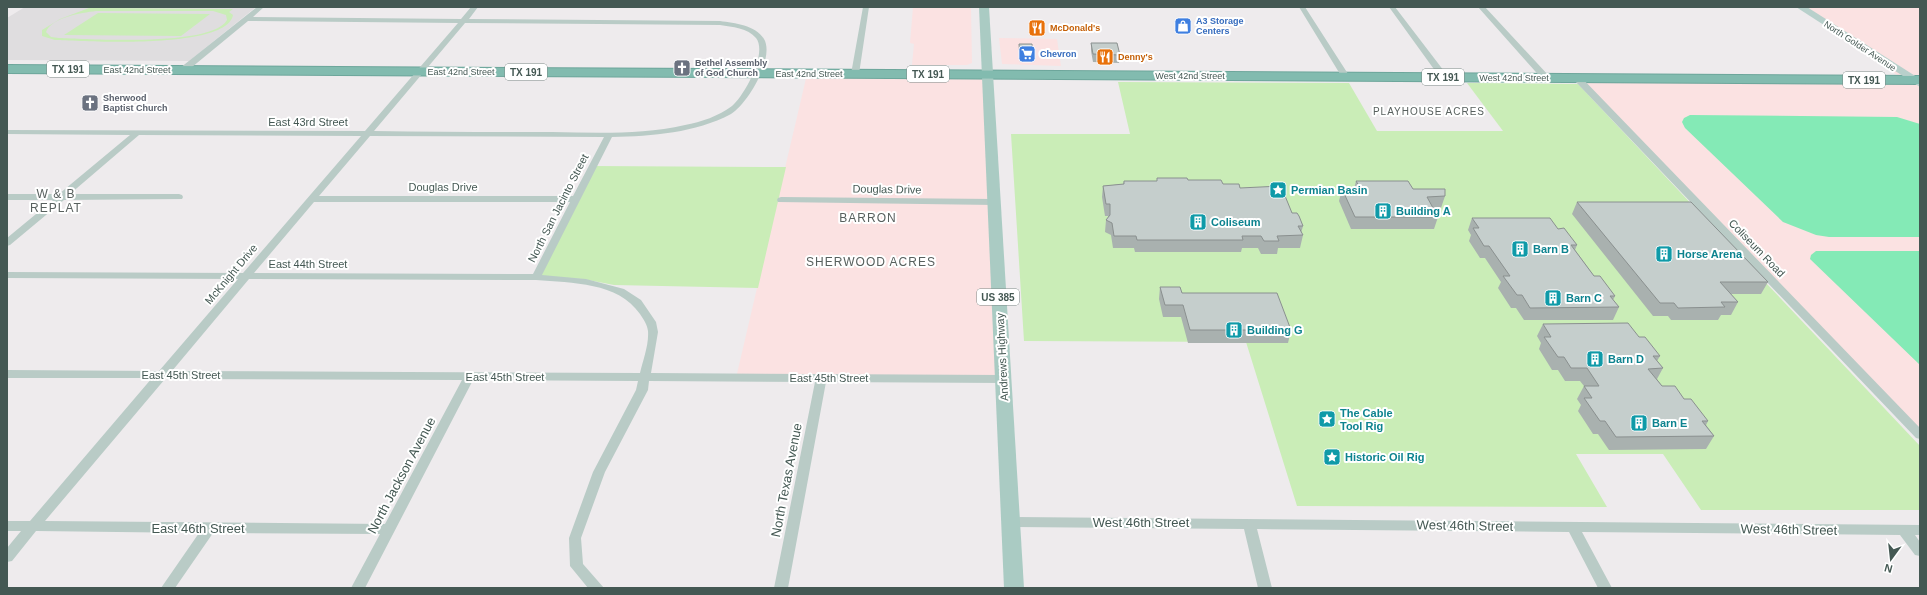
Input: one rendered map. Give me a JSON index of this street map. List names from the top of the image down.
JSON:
{
  "streets": {
    "highway": ["TX 191", "East 42nd Street", "West 42nd Street"],
    "main road": ["North Golder Avenue", "US 385", "Andrews Highway"],
    "street": [
      "East 43rd Street",
      "Douglas Drive",
      "North San Jacinto Street",
      "Coliseum Road",
      "East 44th Street",
      "McKnight Drive",
      "East 45th Street",
      "North Jackson Avenue",
      "North Texas Avenue",
      "West 46th Street",
      "East 46th Street"
    ]
  },
  "crossings": [
    ["North Golder Avenue", "West 42nd Street"],
    ["East 42nd Street", "West 42nd Street"],
    ["East 42nd Street", "McKnight Drive"],
    ["East 42nd Street", "Andrews Highway"],
    ["West 42nd Street", "Coliseum Road"],
    ["West 42nd Street", "Andrews Highway"],
    ["East 43rd Street", "North San Jacinto Street"],
    ["East 43rd Street", "McKnight Drive"],
    ["Douglas Drive", "North San Jacinto Street"],
    ["Douglas Drive", "McKnight Drive"],
    ["Douglas Drive", "Andrews Highway"],
    ["North San Jacinto Street", "East 44th Street"],
    ["North San Jacinto Street", "East 45th Street"],
    ["East 44th Street", "McKnight Drive"],
    ["McKnight Drive", "East 45th Street"],
    ["McKnight Drive", "East 46th Street"],
    ["Andrews Highway", "East 45th Street"],
    ["Andrews Highway", "West 46th Street"],
    ["East 45th Street", "North Jackson Avenue"],
    ["East 45th Street", "North Texas Avenue"],
    ["North Jackson Avenue", "East 46th Street"]
  ],
  "districts": [
    "PLAYHOUSE ACRES",
    "W & B REPLAT",
    "BARRON",
    "SHERWOOD ACRES"
  ],
  "places": {
    "shop": ["A3 Storage Centers"],
    "restaurant": ["McDonald's", "Denny's"],
    "supermarket": ["Chevron"],
    "church": ["Bethel Assembly of God Church", "Sherwood Baptist Church"],
    "place": ["Permian Basin", "The Cable Tool Rig", "Historic Oil Rig"],
    "building": [
      "Building A",
      "Coliseum",
      "Barn B",
      "Horse Arena",
      "Barn C",
      "Building G",
      "Barn D",
      "Barn E"
    ]
  },
  "north": "bottom"
}
